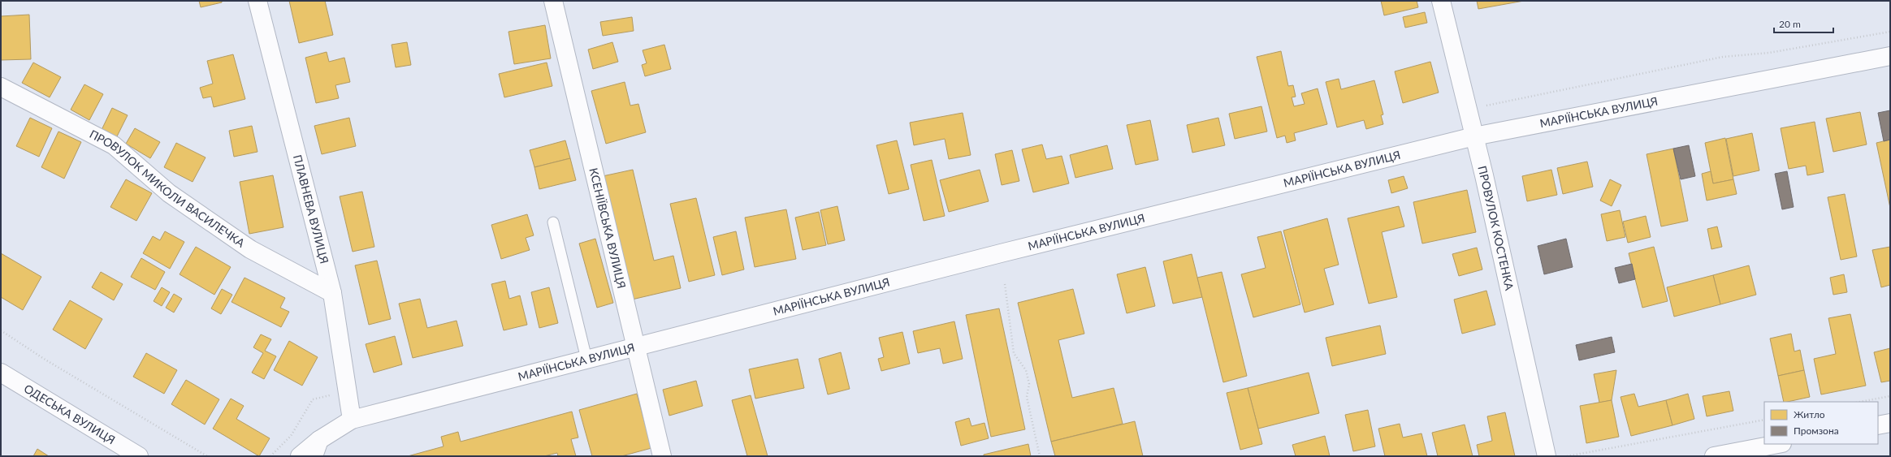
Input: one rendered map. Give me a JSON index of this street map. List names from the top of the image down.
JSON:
{
  "streets": {
    "street": [
      "МАРІЇНСЬКА ВУЛИЦЯ",
      "ПРОВУЛОК МИКОЛИ ВАСИЛЕЧКА",
      "ПЛАВНЕВА ВУЛИЦЯ",
      "ПРОВУЛОК КОСТЕНКА",
      "КСЕНІЇВСЬКА ВУЛИЦЯ",
      "ОДЕСЬКА ВУЛИЦЯ"
    ]
  },
  "crossings": [
    ["МАРІЇНСЬКА ВУЛИЦЯ", "ПЛАВНЕВА ВУЛИЦЯ"],
    ["МАРІЇНСЬКА ВУЛИЦЯ", "ПРОВУЛОК КОСТЕНКА"],
    ["МАРІЇНСЬКА ВУЛИЦЯ", "КСЕНІЇВСЬКА ВУЛИЦЯ"],
    ["ПРОВУЛОК МИКОЛИ ВАСИЛЕЧКА", "ПЛАВНЕВА ВУЛИЦЯ"]
  ],
  "legend": ["Житло", "Промзона"],
  "scale_bar": "20 m"
}
